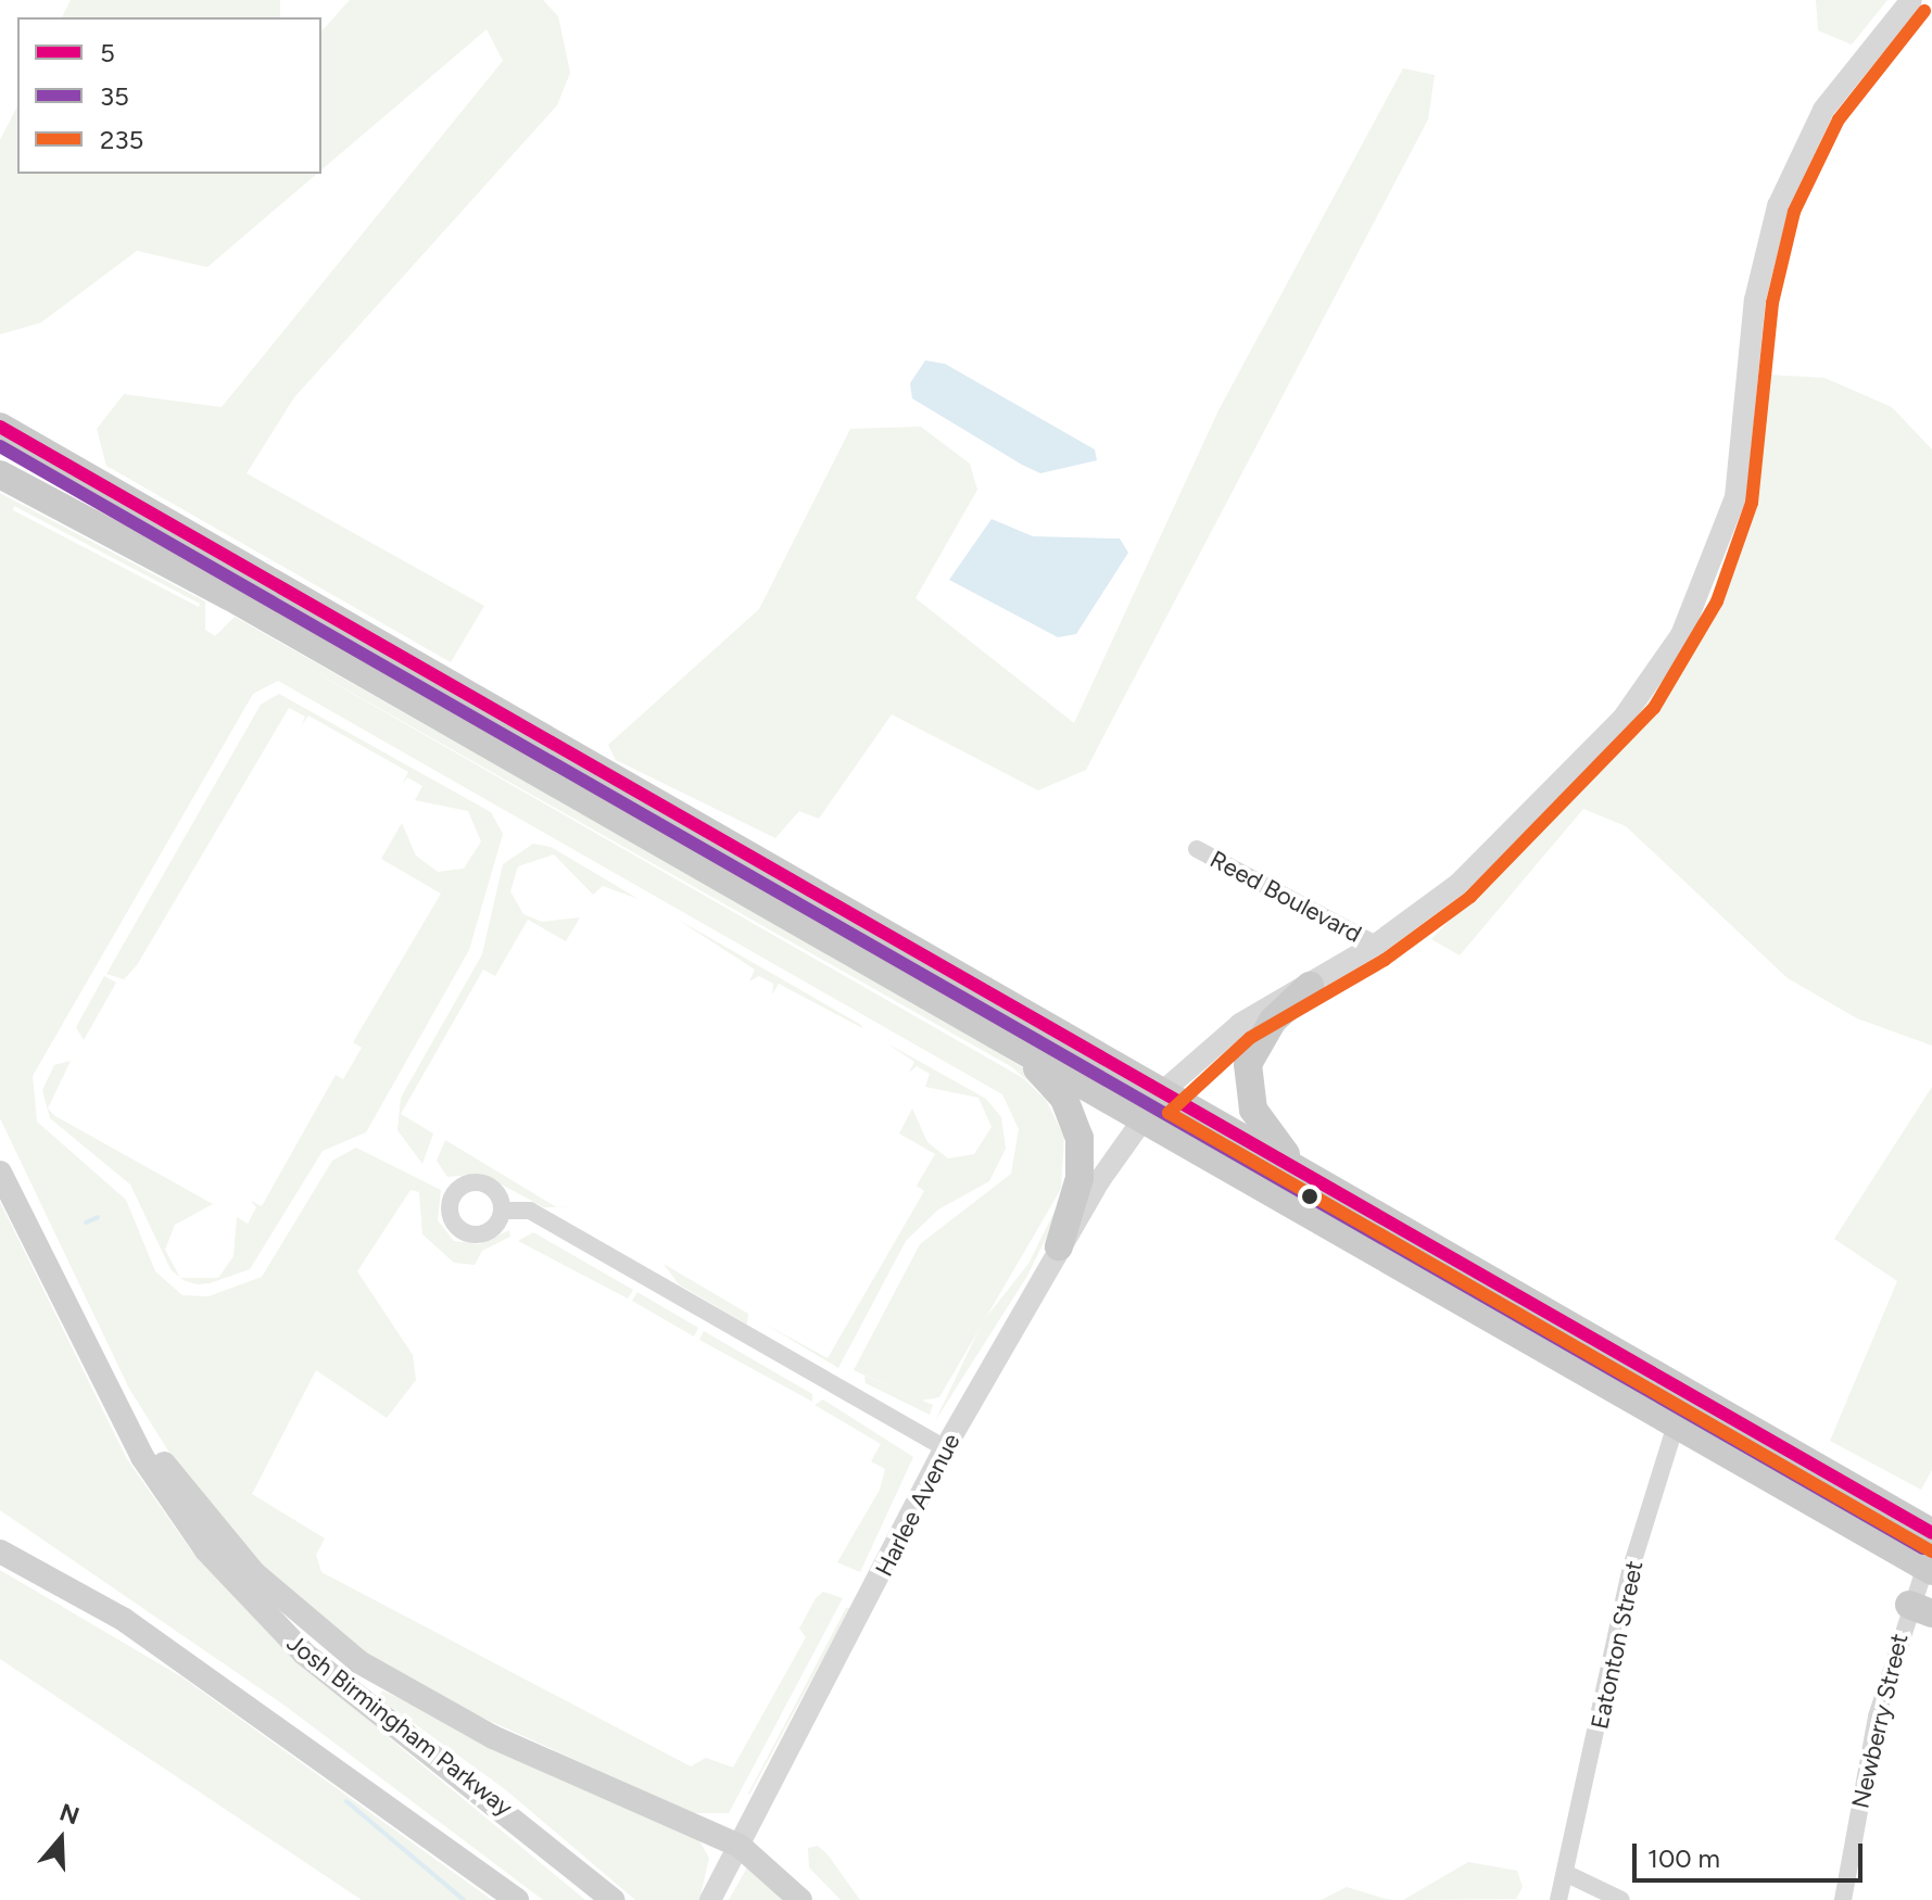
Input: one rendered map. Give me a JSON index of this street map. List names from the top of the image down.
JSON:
{
  "streets": {
    "main road": ["Josh Birmingham Parkway"],
    "street": [
      "Reed Boulevard",
      "Harlee Avenue",
      "Eatonton Street",
      "Newberry Street"
    ]
  },
  "crossings": [
    ["Reed Boulevard", "Harlee Avenue"]
  ],
  "lines": ["transit line 235", "transit line 5", "transit line 35"],
  "legend": ["5", "35", "235"],
  "scale_bar": "100 m",
  "north": "top"
}
